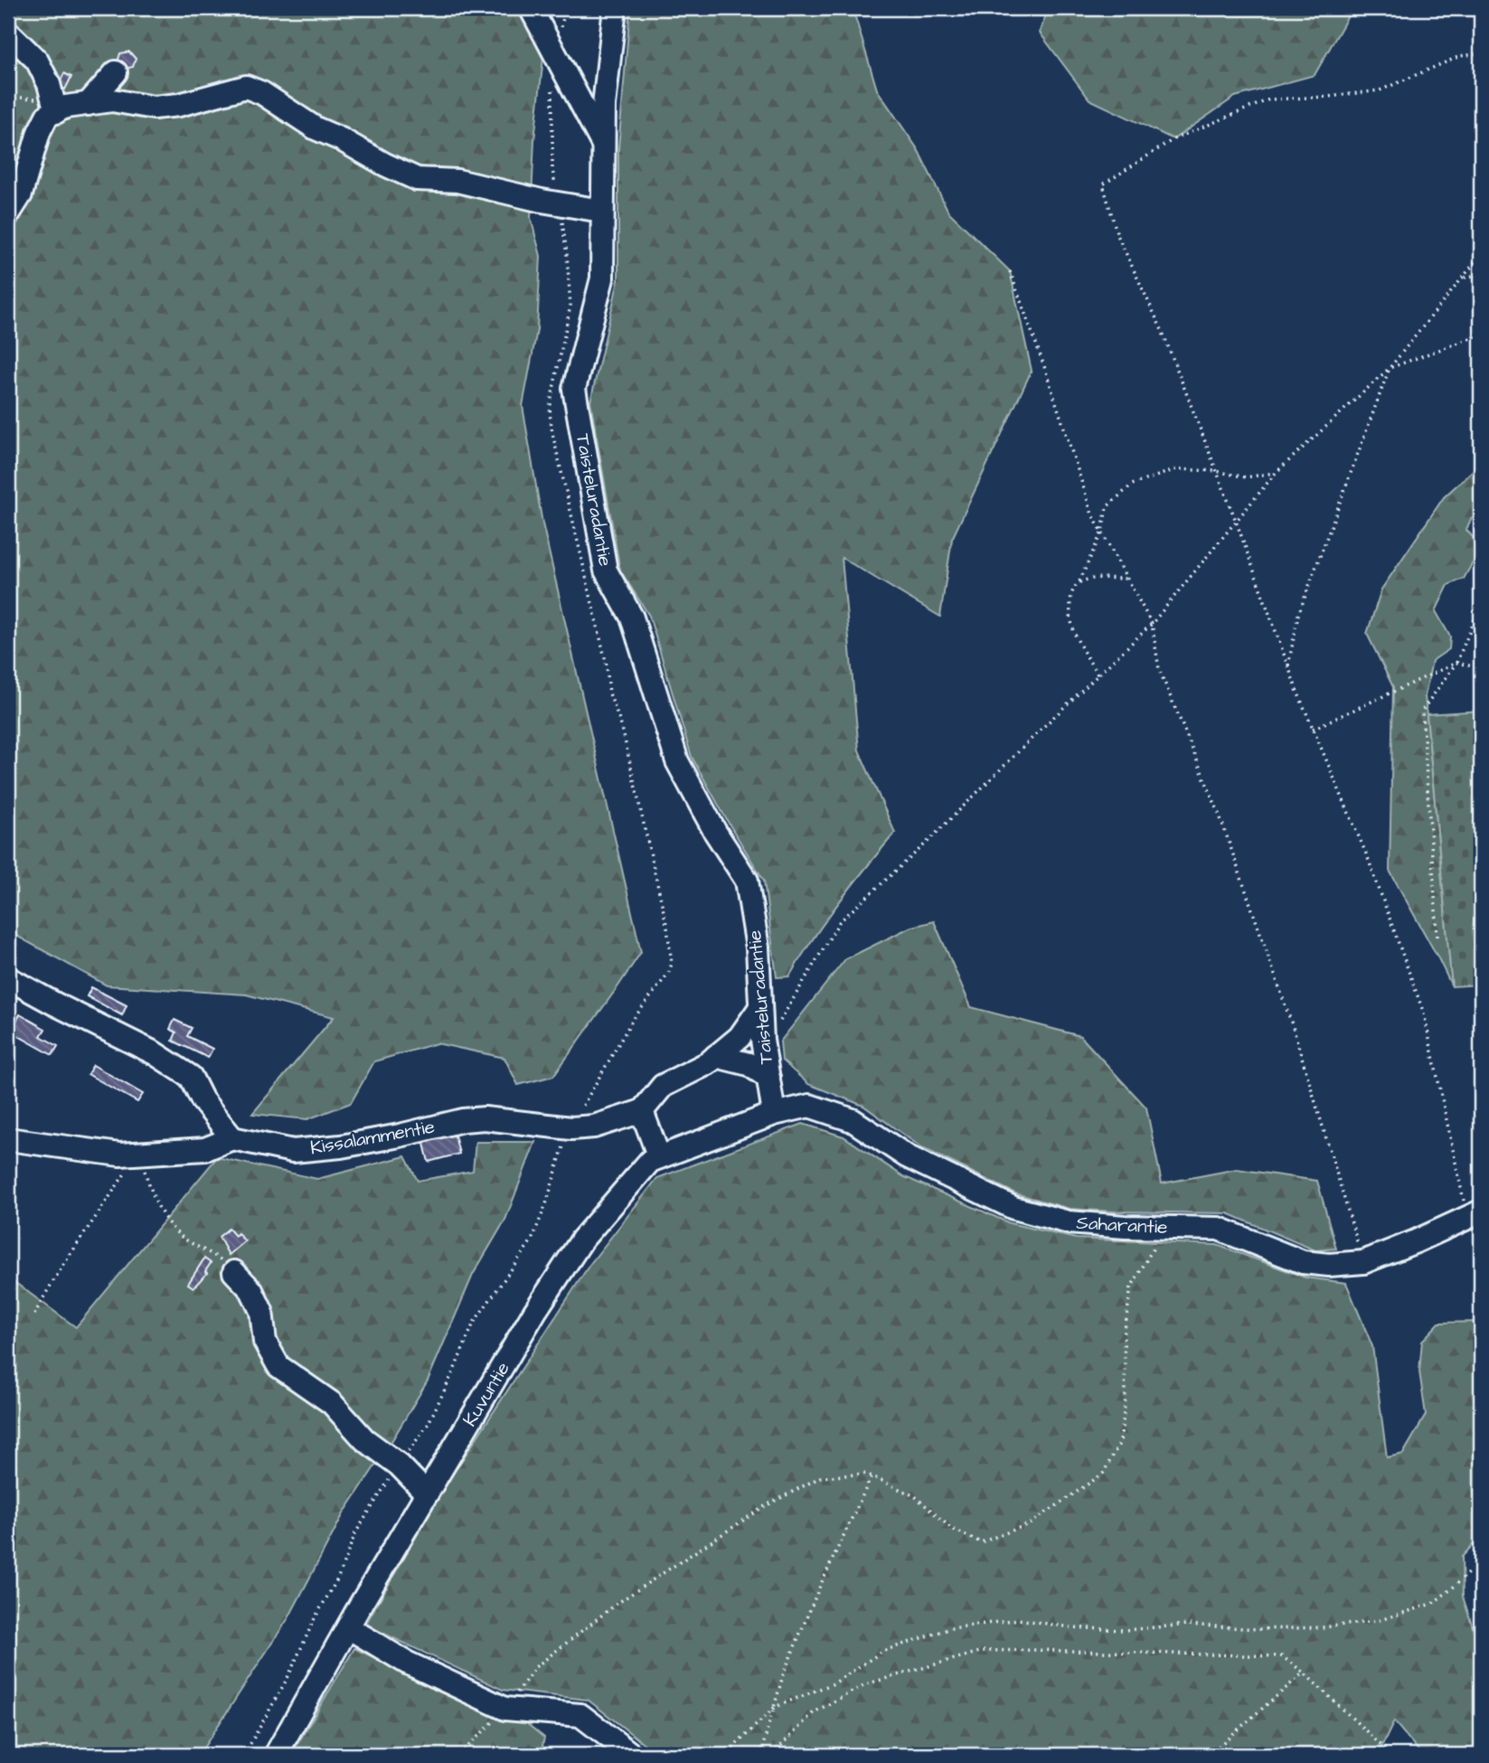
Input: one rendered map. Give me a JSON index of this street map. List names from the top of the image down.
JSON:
{
  "streets": {
    "street": [
      "Taisteluradantie",
      "Kissalammentie",
      "Saharantie",
      "Kuvuntie"
    ]
  },
  "crossings": [
    ["Taisteluradantie", "Saharantie"],
    ["Taisteluradantie", "Kuvuntie"],
    ["Saharantie", "Kuvuntie"]
  ]
}
